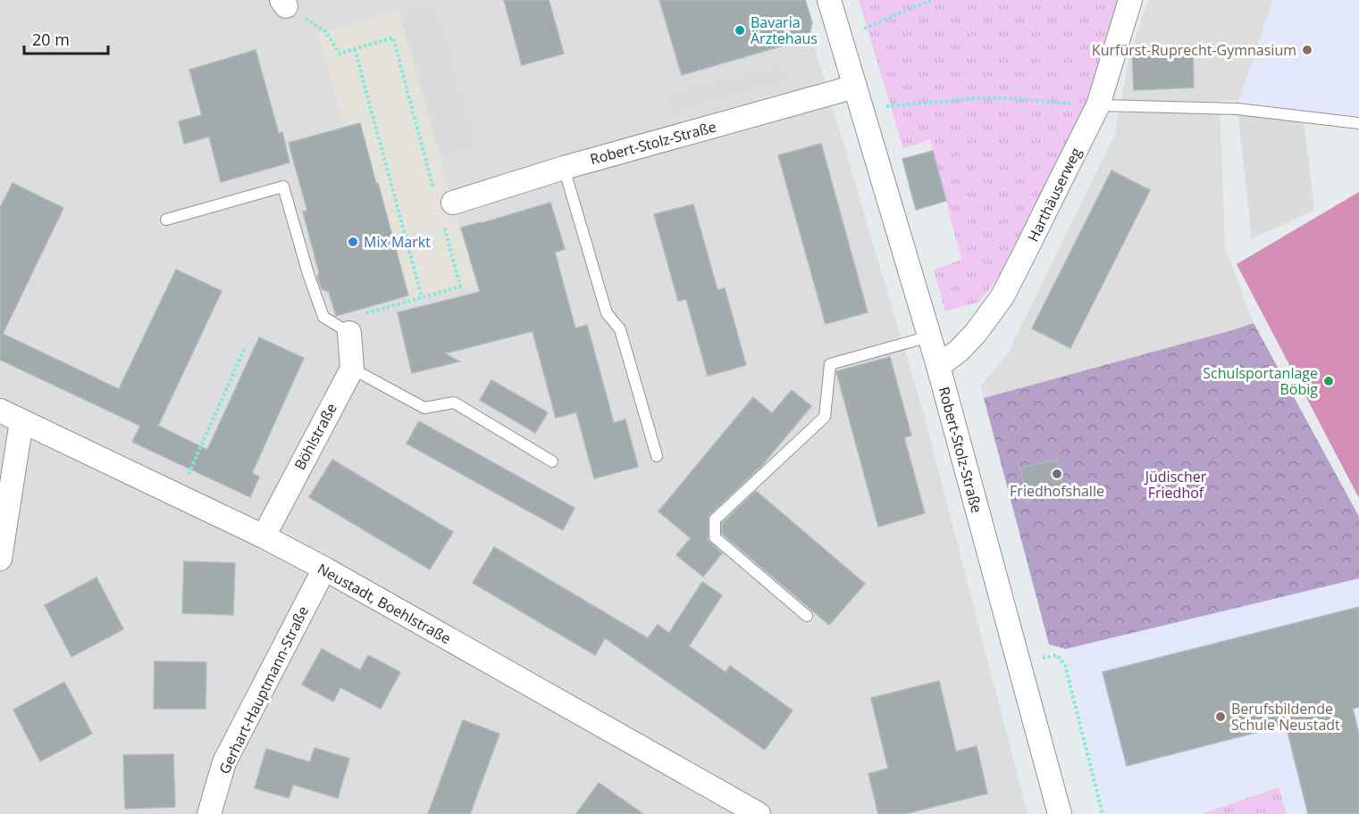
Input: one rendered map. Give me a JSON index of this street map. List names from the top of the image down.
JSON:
{
  "streets": {
    "street": [
      "Robert-Stolz-Straße",
      "Harthäuserweg",
      "Böhlstraße",
      "Neustadt, Boehlstraße",
      "Gerhart-Hauptmann-Straße"
    ]
  },
  "crossings": [
    ["Robert-Stolz-Straße", "Harthäuserweg"],
    ["Böhlstraße", "Neustadt, Boehlstraße"],
    ["Neustadt, Boehlstraße", "Gerhart-Hauptmann-Straße"]
  ],
  "parks": ["Jüdischer Friedhof"],
  "places": [
    "Bavaria Ärztehaus",
    "Kurfürst-Ruprecht-Gymnasium",
    "Mix Markt",
    "Schulsportanlage Böbig",
    "Friedhofshalle",
    "Berufsbildende Schule Neustadt"
  ],
  "scale_bar": "20 m"
}
